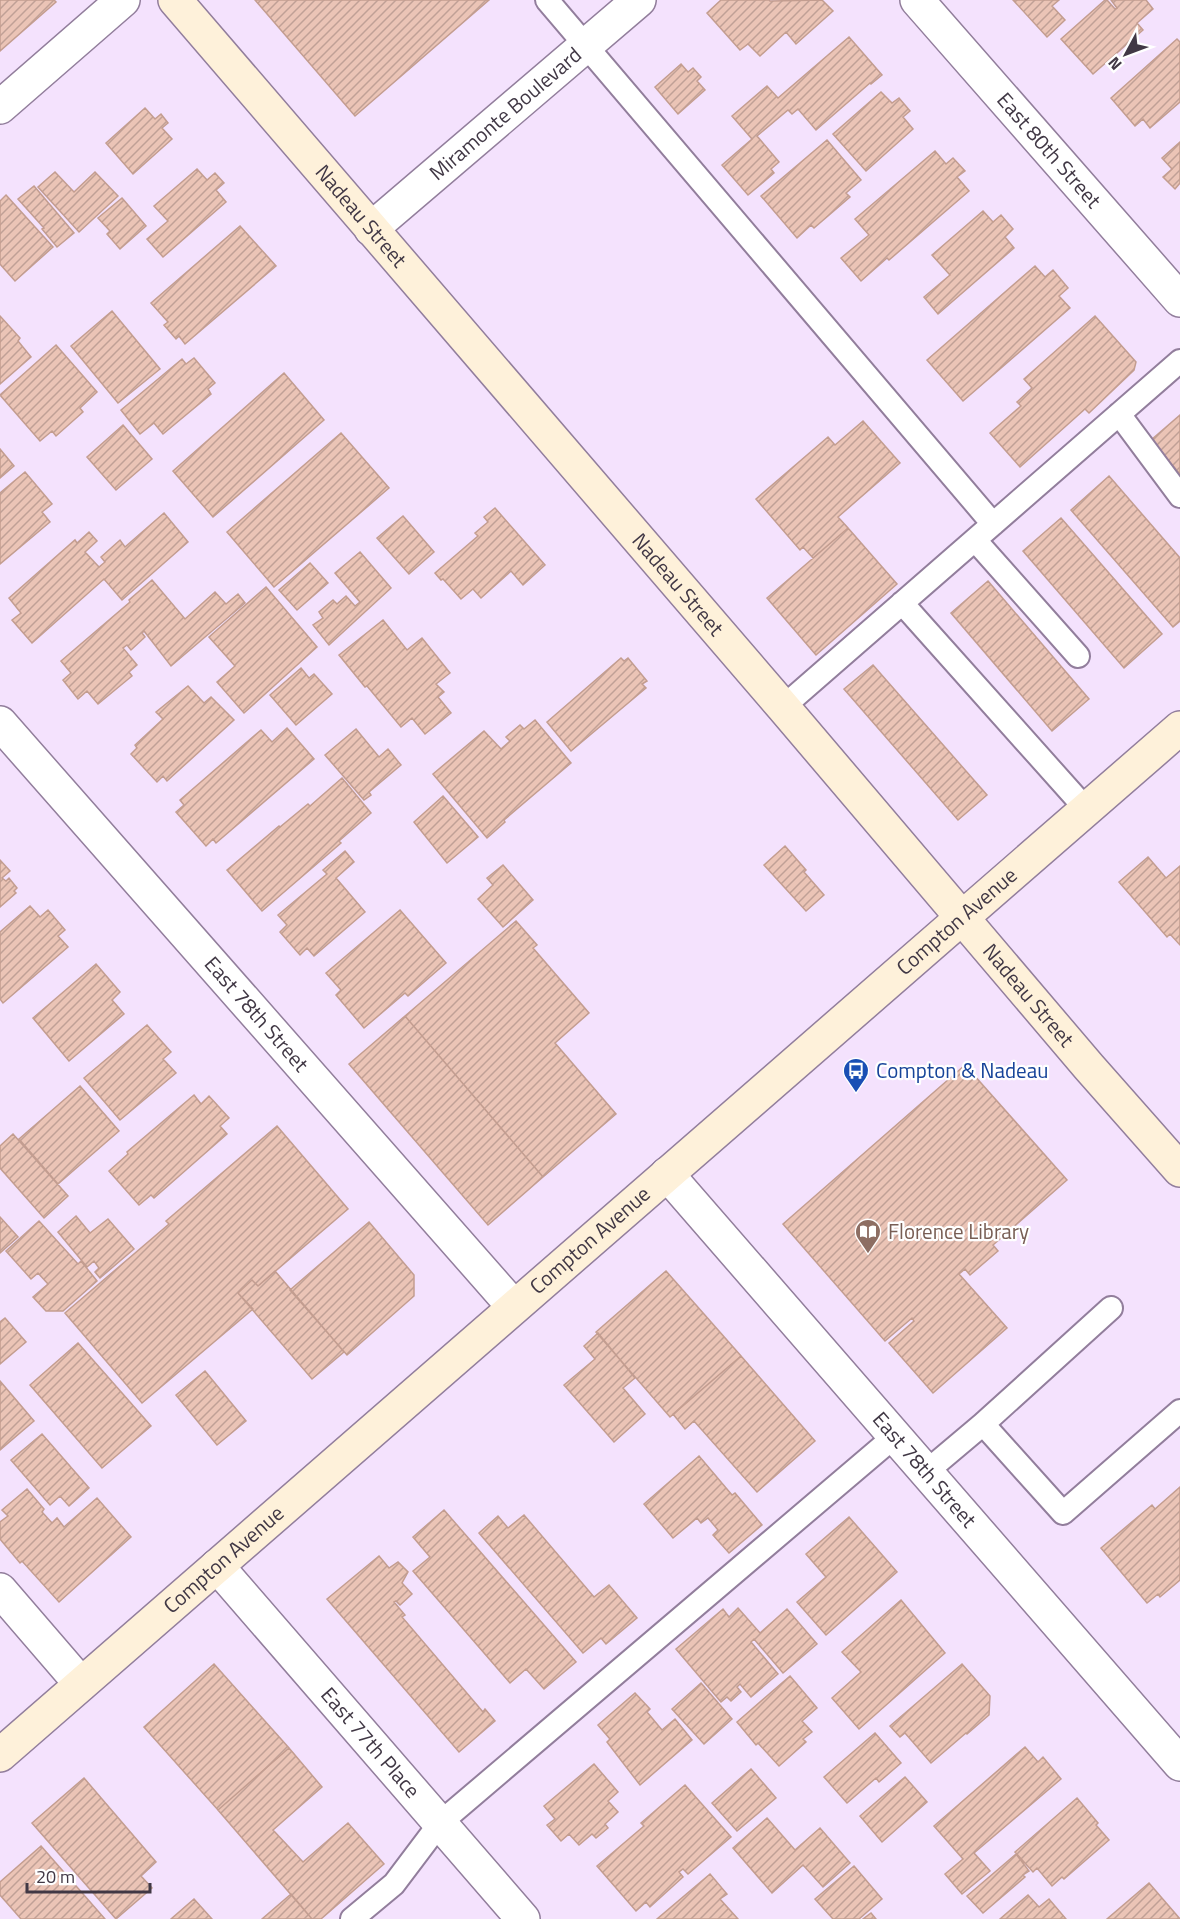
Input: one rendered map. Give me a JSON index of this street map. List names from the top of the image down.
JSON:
{
  "streets": {
    "main road": ["Nadeau Street", "Compton Avenue"],
    "street": [
      "Miramonte Boulevard",
      "East 80th Street",
      "East 78th Street",
      "East 77th Place"
    ]
  },
  "crossings": [
    ["Miramonte Boulevard", "Nadeau Street"],
    ["Nadeau Street", "Compton Avenue"],
    ["Compton Avenue", "East 78th Street"],
    ["Compton Avenue", "East 77th Place"]
  ],
  "places": {
    "bus stop": ["Compton & Nadeau"],
    "library": ["Florence Library"]
  },
  "scale_bar": "20 m",
  "north": "bottom left"
}
